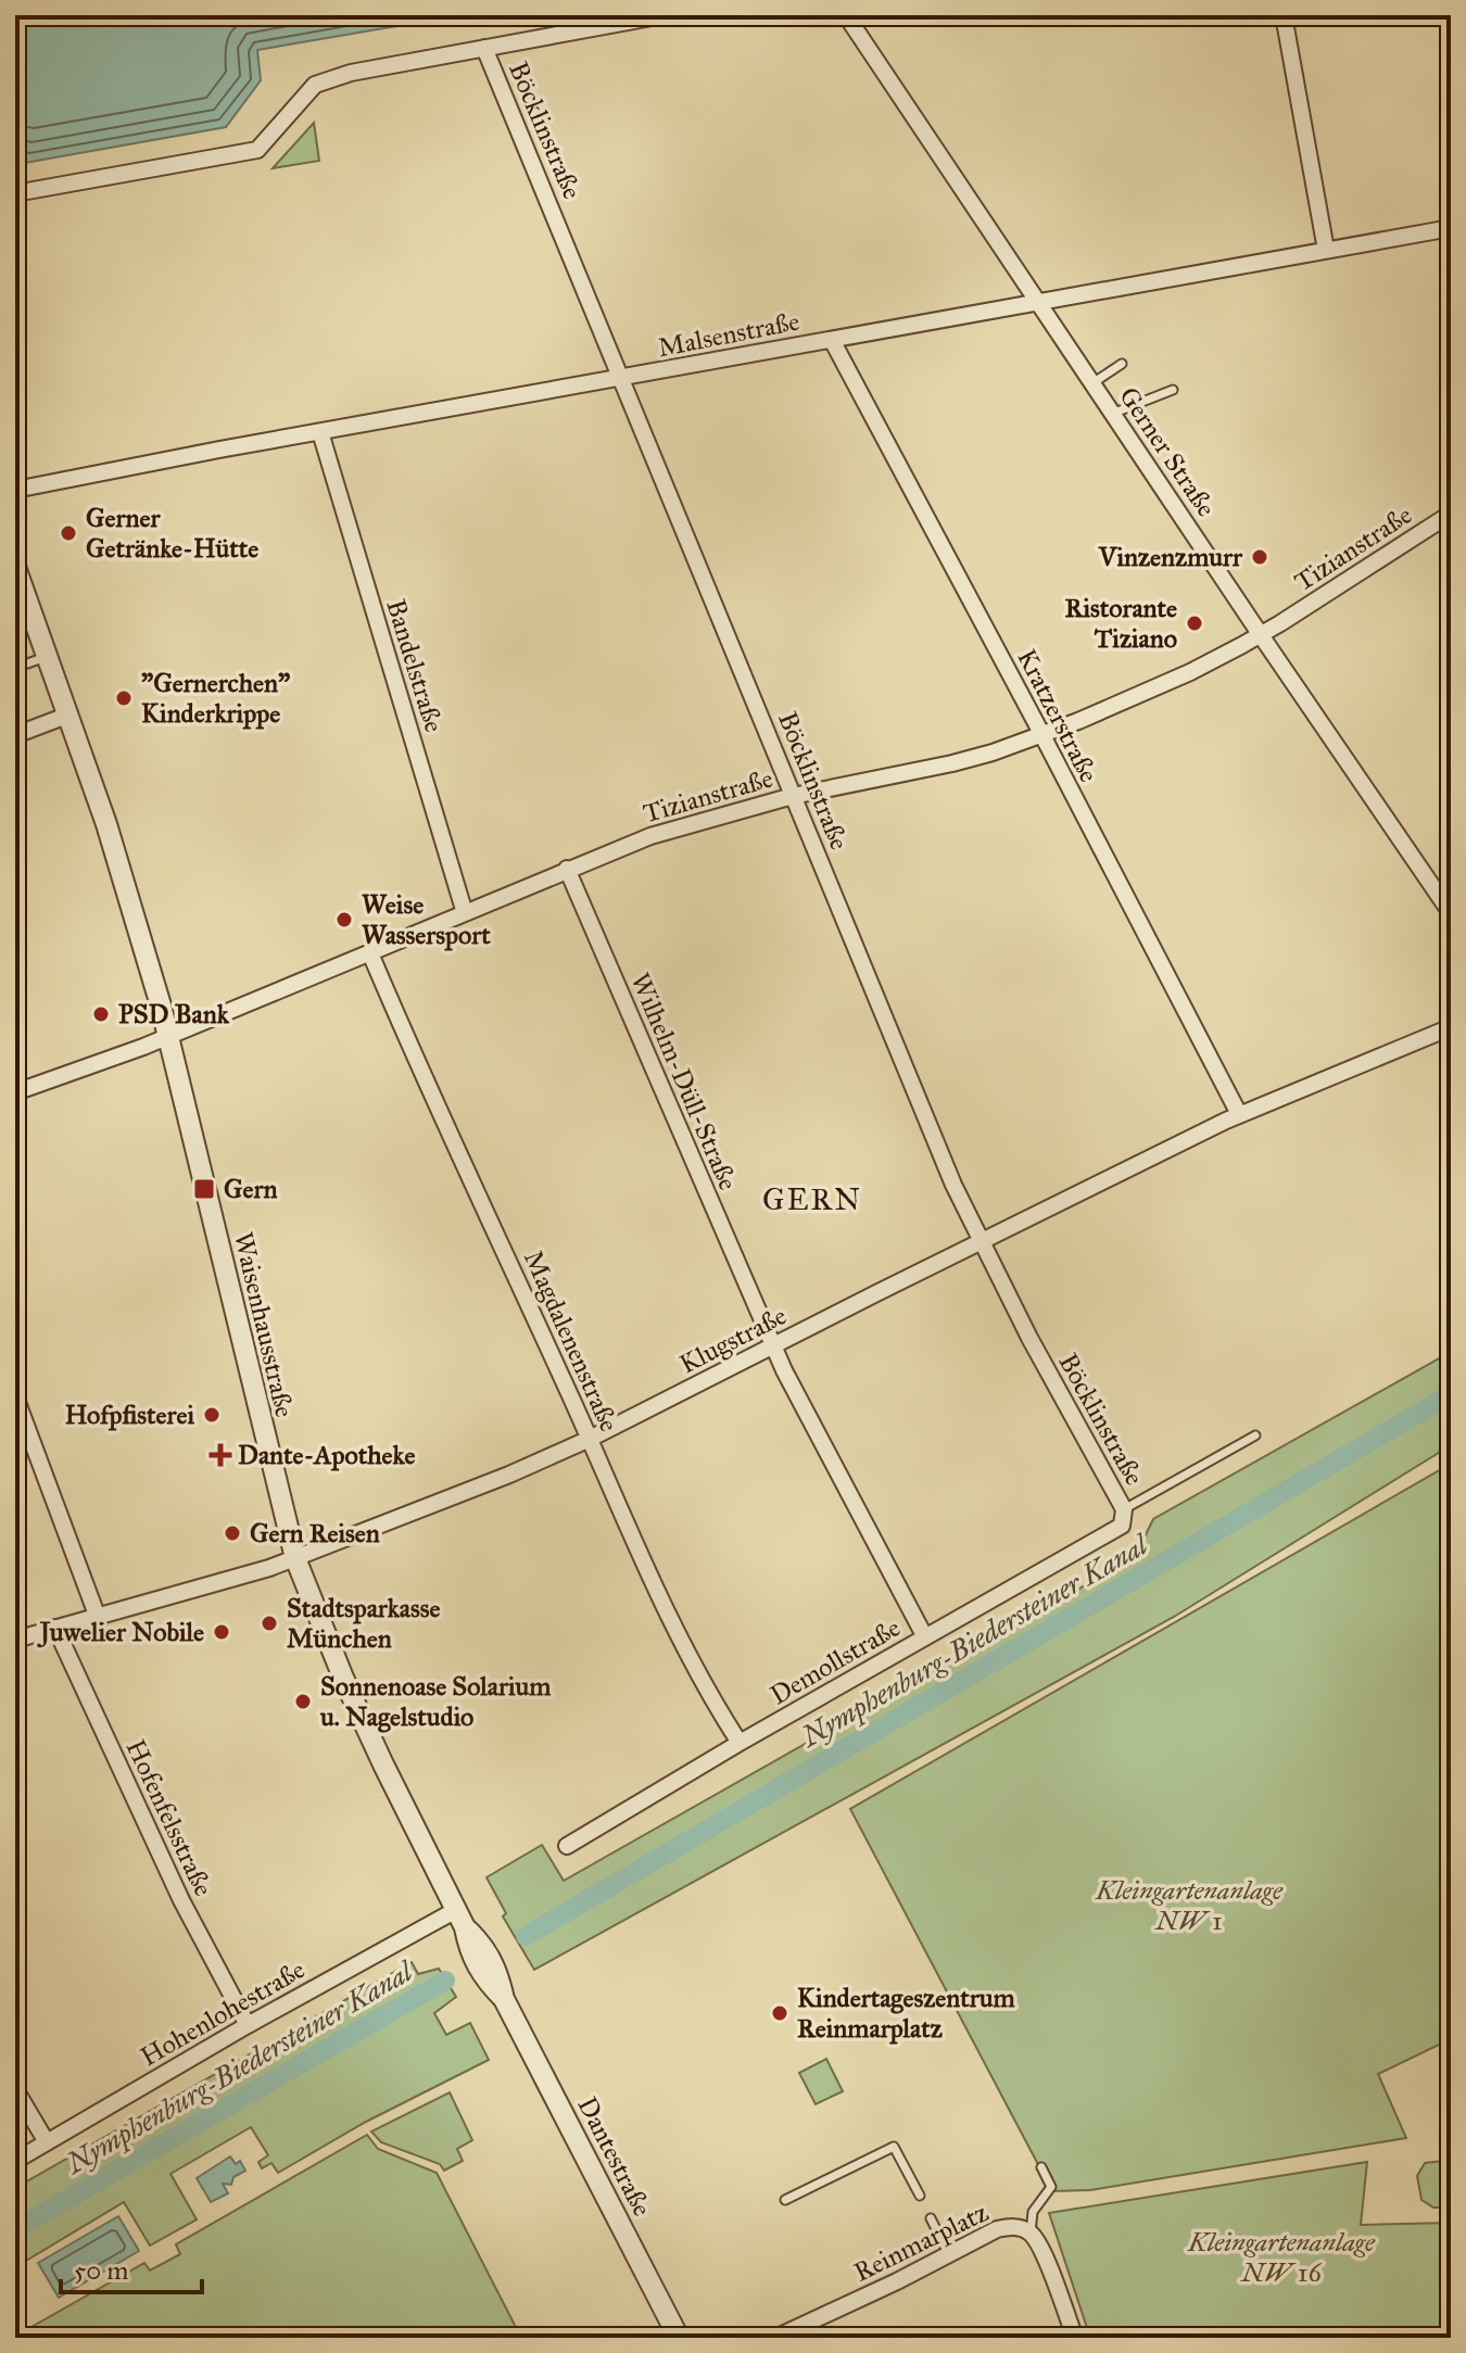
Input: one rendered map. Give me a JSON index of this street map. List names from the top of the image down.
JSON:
{
  "streets": {
    "street": [
      "Böcklinstraße",
      "Malsenstraße",
      "Gerner Straße",
      "Tizianstraße",
      "Bandelstraße",
      "Kratzerstraße",
      "Wilhelm-Düll-Straße",
      "Waisenhausstraße",
      "Klugstraße",
      "Magdalenenstraße",
      "Demollstraße",
      "Hofenfelsstraße",
      "Hohenlohestraße",
      "Dantestraße",
      "Reinmarplatz"
    ]
  },
  "crossings": [
    ["Böcklinstraße", "Malsenstraße"],
    ["Böcklinstraße", "Tizianstraße"],
    ["Böcklinstraße", "Klugstraße"],
    ["Böcklinstraße", "Demollstraße"],
    ["Malsenstraße", "Gerner Straße"],
    ["Malsenstraße", "Bandelstraße"],
    ["Malsenstraße", "Kratzerstraße"],
    ["Gerner Straße", "Tizianstraße"],
    ["Tizianstraße", "Bandelstraße"],
    ["Tizianstraße", "Kratzerstraße"],
    ["Tizianstraße", "Wilhelm-Düll-Straße"],
    ["Tizianstraße", "Waisenhausstraße"],
    ["Tizianstraße", "Magdalenenstraße"],
    ["Kratzerstraße", "Klugstraße"],
    ["Wilhelm-Düll-Straße", "Klugstraße"],
    ["Wilhelm-Düll-Straße", "Demollstraße"],
    ["Waisenhausstraße", "Klugstraße"],
    ["Waisenhausstraße", "Hohenlohestraße"],
    ["Waisenhausstraße", "Dantestraße"],
    ["Klugstraße", "Magdalenenstraße"],
    ["Klugstraße", "Hofenfelsstraße"],
    ["Magdalenenstraße", "Demollstraße"],
    ["Hofenfelsstraße", "Hohenlohestraße"],
    ["Hohenlohestraße", "Dantestraße"]
  ],
  "districts": ["GERN"],
  "water": ["Nymphenburg-Biedersteiner Kanal"],
  "parks": ["Kleingartenanlage NW 1", "Kleingartenanlage NW 16"],
  "places": {
    "other": [
      "Gerner Getränke-Hütte",
      "Vinzenzmurr",
      "Ristorante Tiziano",
      "\"Gernerchen\" Kinderkrippe",
      "Weise Wassersport",
      "PSD Bank",
      "Hofpfisterei",
      "Gern Reisen",
      "Stadtsparkasse München",
      "Juwelier Nobile",
      "Sonnenoase Solarium u. Nagelstudio",
      "Kindertageszentrum Reinmarplatz"
    ],
    "transit": ["Gern"],
    "health": ["Dante-Apotheke"]
  },
  "scale_bar": "50 m"
}
